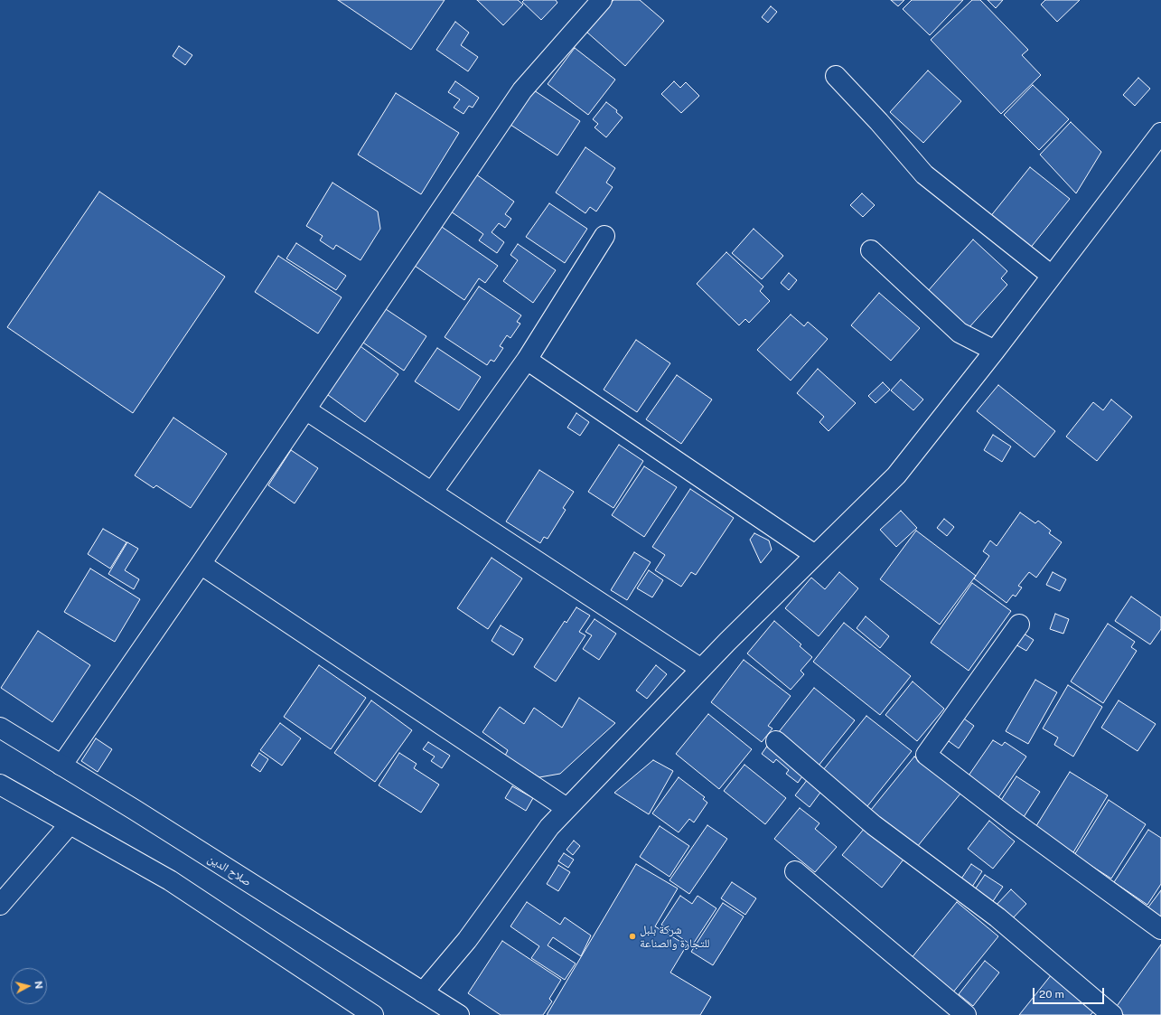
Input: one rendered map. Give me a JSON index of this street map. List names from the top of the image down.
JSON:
{
  "streets": {
    "main road": ["صلاح الدين"]
  },
  "places": ["شركة بلبل للتجارة والصناعة"],
  "scale_bar": "20 m",
  "north": "right"
}
